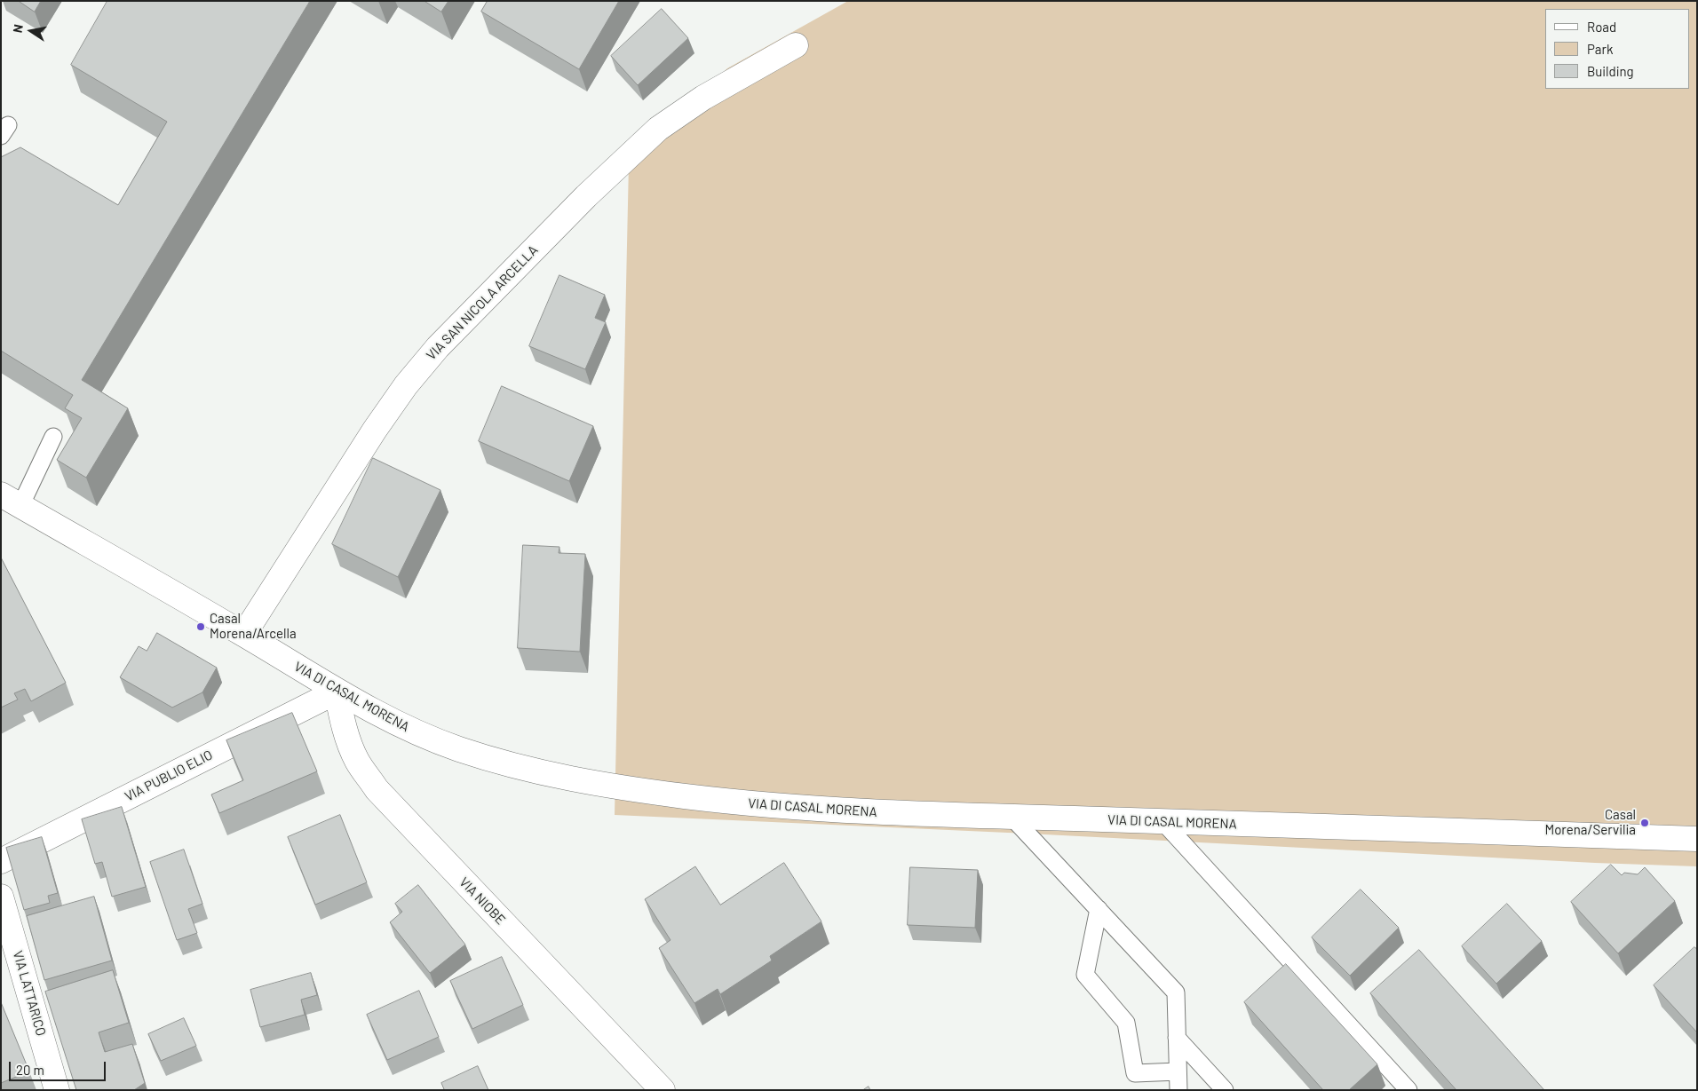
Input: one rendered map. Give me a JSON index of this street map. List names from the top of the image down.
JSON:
{
  "streets": {
    "street": [
      "VIA SAN NICOLA ARCELLA",
      "VIA DI CASAL MORENA",
      "VIA PUBLIO ELIO",
      "VIA NIOBE",
      "VIA LATTARICO"
    ]
  },
  "crossings": [
    ["VIA SAN NICOLA ARCELLA", "VIA DI CASAL MORENA"],
    ["VIA DI CASAL MORENA", "VIA PUBLIO ELIO"],
    ["VIA DI CASAL MORENA", "VIA NIOBE"],
    ["VIA PUBLIO ELIO", "VIA NIOBE"]
  ],
  "places": ["Casal Morena/Arcella", "Casal Morena/Servilia"],
  "legend": ["Road", "Park", "Building"],
  "scale_bar": "20 m",
  "north": "left"
}
